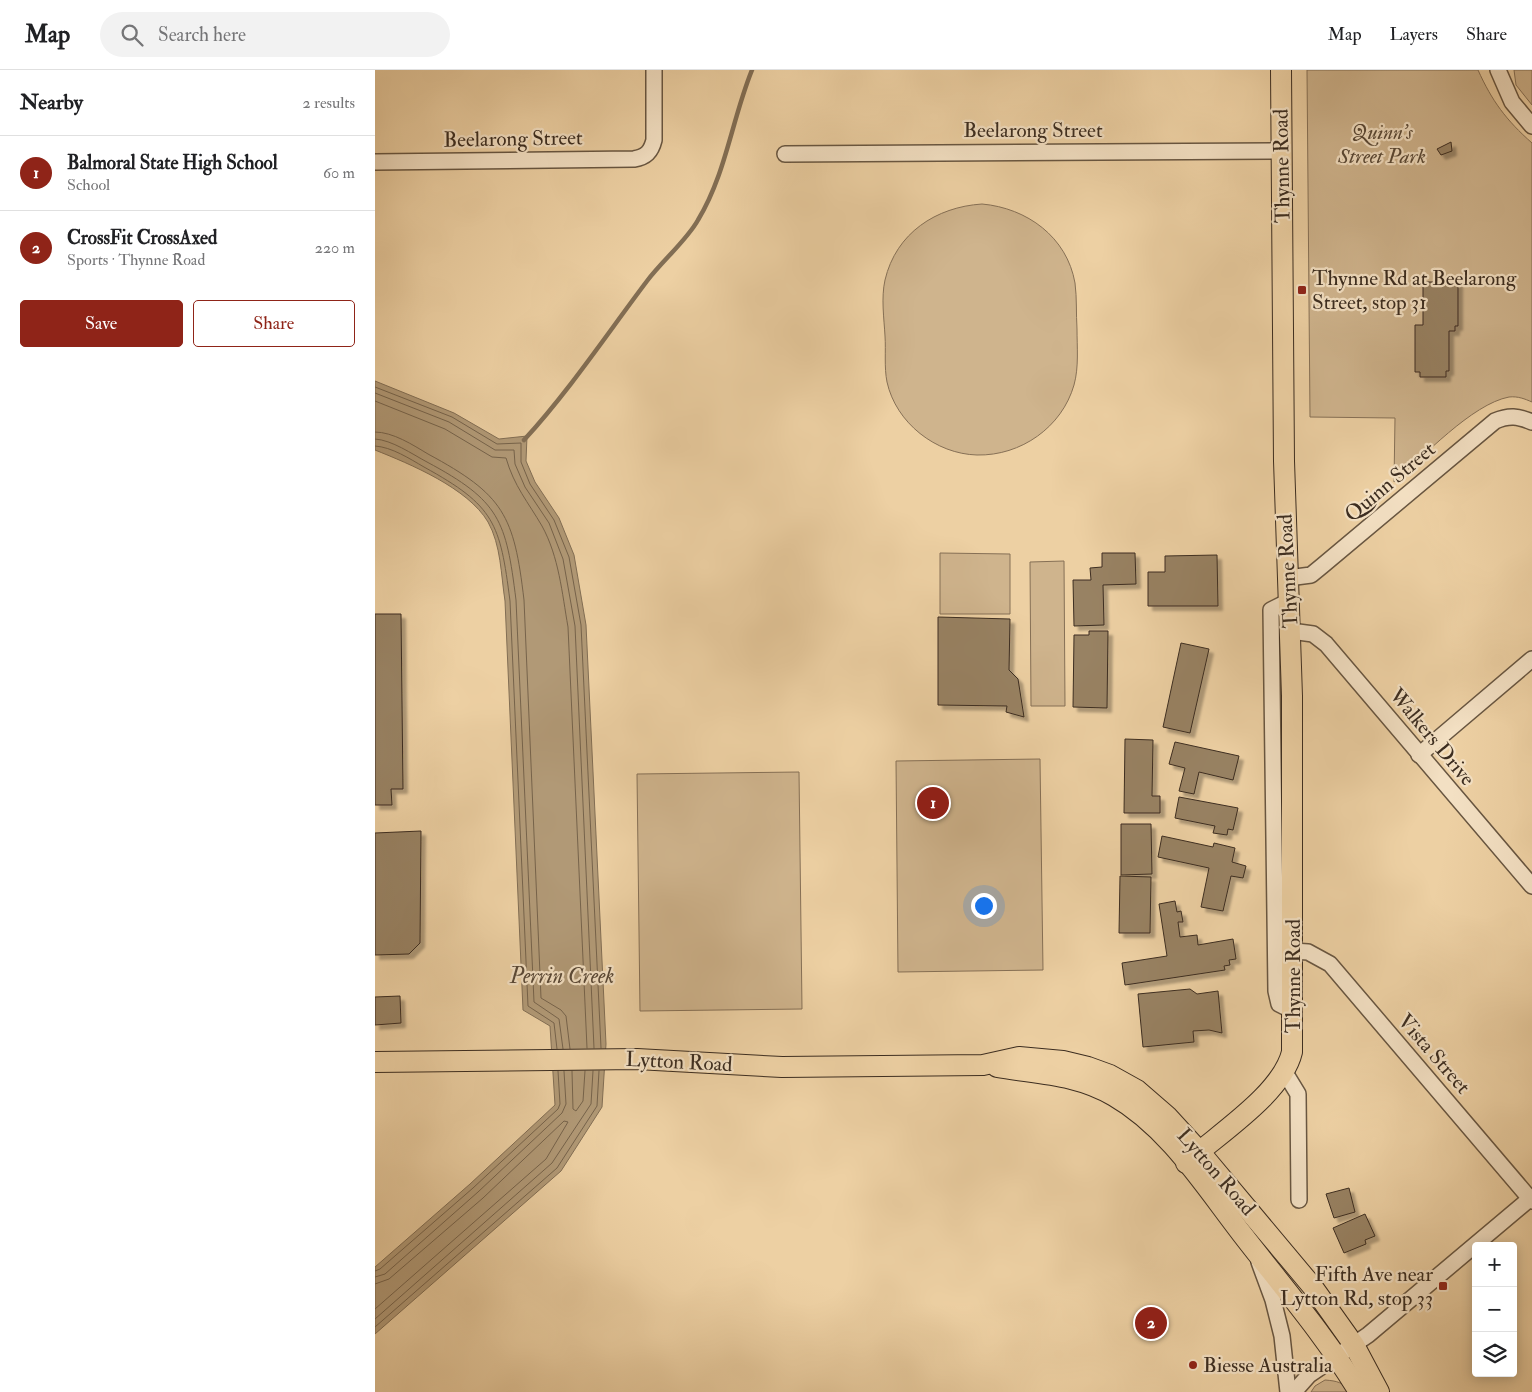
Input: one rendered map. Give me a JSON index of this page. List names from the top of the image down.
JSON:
{
  "streets": {
    "main road": ["Thynne Road", "Lytton Road"],
    "street": [
      "Beelarong Street",
      "Quinn Street",
      "Walkers Drive",
      "Vista Street"
    ]
  },
  "crossings": [
    ["Beelarong Street", "Thynne Road"],
    ["Thynne Road", "Quinn Street"],
    ["Thynne Road", "Walkers Drive"],
    ["Thynne Road", "Vista Street"],
    ["Thynne Road", "Lytton Road"]
  ],
  "water": ["Perrin Creek"],
  "parks": ["Quinn's Street Park"],
  "places": {
    "transit": ["Thynne Rd at Beelarong Street, stop 31", "Fifth Ave near Lytton Rd, stop 33"],
    "other": ["Biesse Australia"]
  },
  "page": {
    "header": "Map",
    "search": "Search here",
    "nav": ["Map", "Layers", "Share"],
    "heading": ["Nearby", "2 results"],
    "list": [
      {
        "mark": "1",
        "name": "Balmoral State High School",
        "note": "School",
        "value": "60 m"
      },
      {
        "mark": "2",
        "name": "CrossFit CrossAxed",
        "note": "Sports · Thynne Road",
        "value": "220 m"
      }
    ],
    "buttons": ["Save", "Share"],
    "pins": ["1", "2"],
    "map_buttons": ["+", "−"]
  }
}
